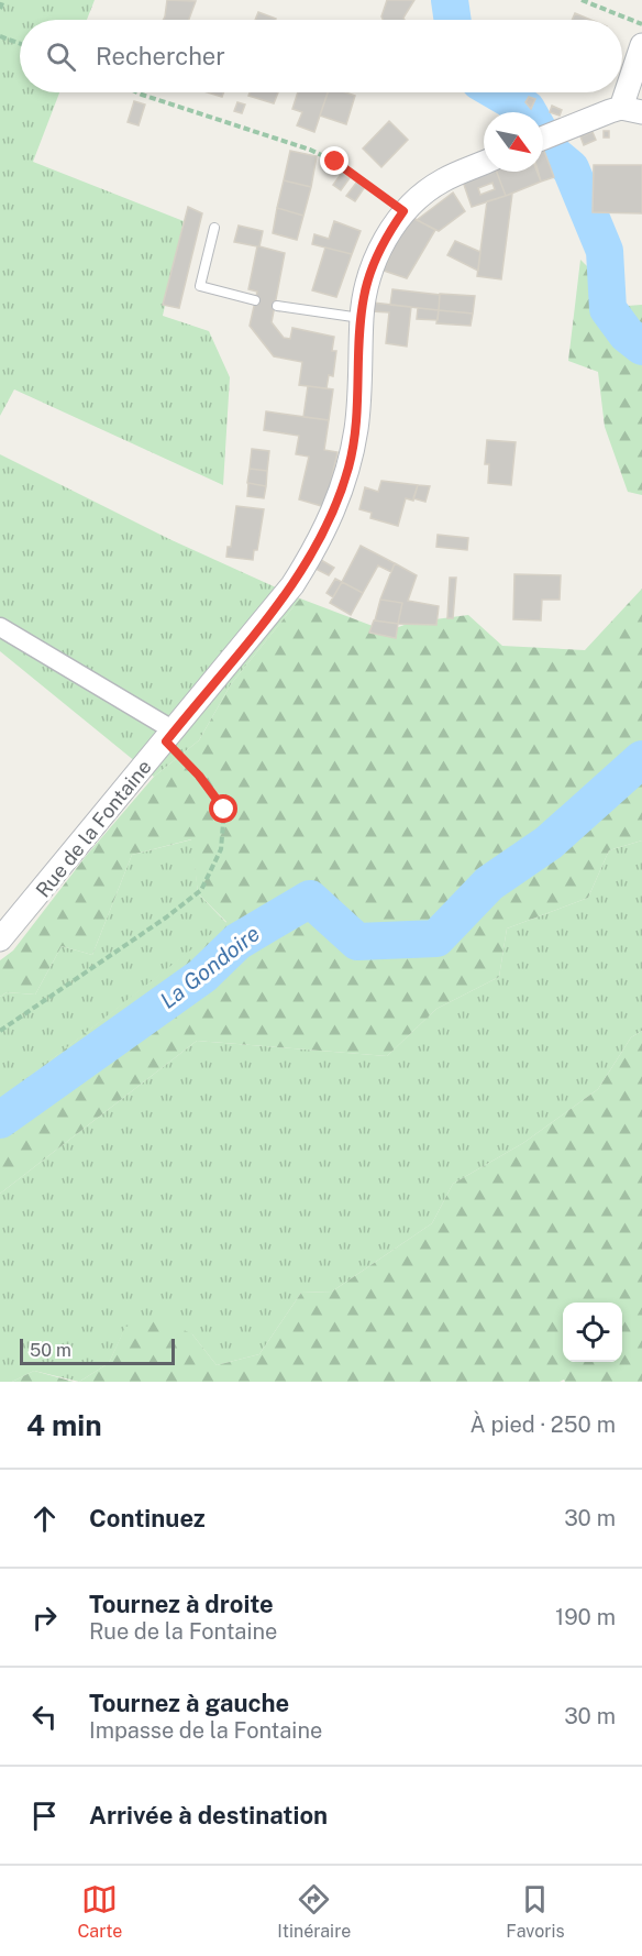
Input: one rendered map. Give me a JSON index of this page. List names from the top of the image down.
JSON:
{
  "streets": {
    "street": ["Rue de la Fontaine"]
  },
  "water": ["La Gondoire"],
  "scale_bar": "50 m",
  "north": "bottom right",
  "page": {
    "search": "Rechercher",
    "scale": "50 m",
    "heading": ["4 min", "À pied · 250 m"],
    "list": [
      ["Continuez", "30 m"],
      ["Tournez à droite", "Rue de la Fontaine", "190 m"],
      ["Tournez à gauche", "Impasse de la Fontaine", "30 m"],
      "Arrivée à destination"
    ],
    "nav": ["Carte", "Itinéraire", "Favoris"]
  }
}
